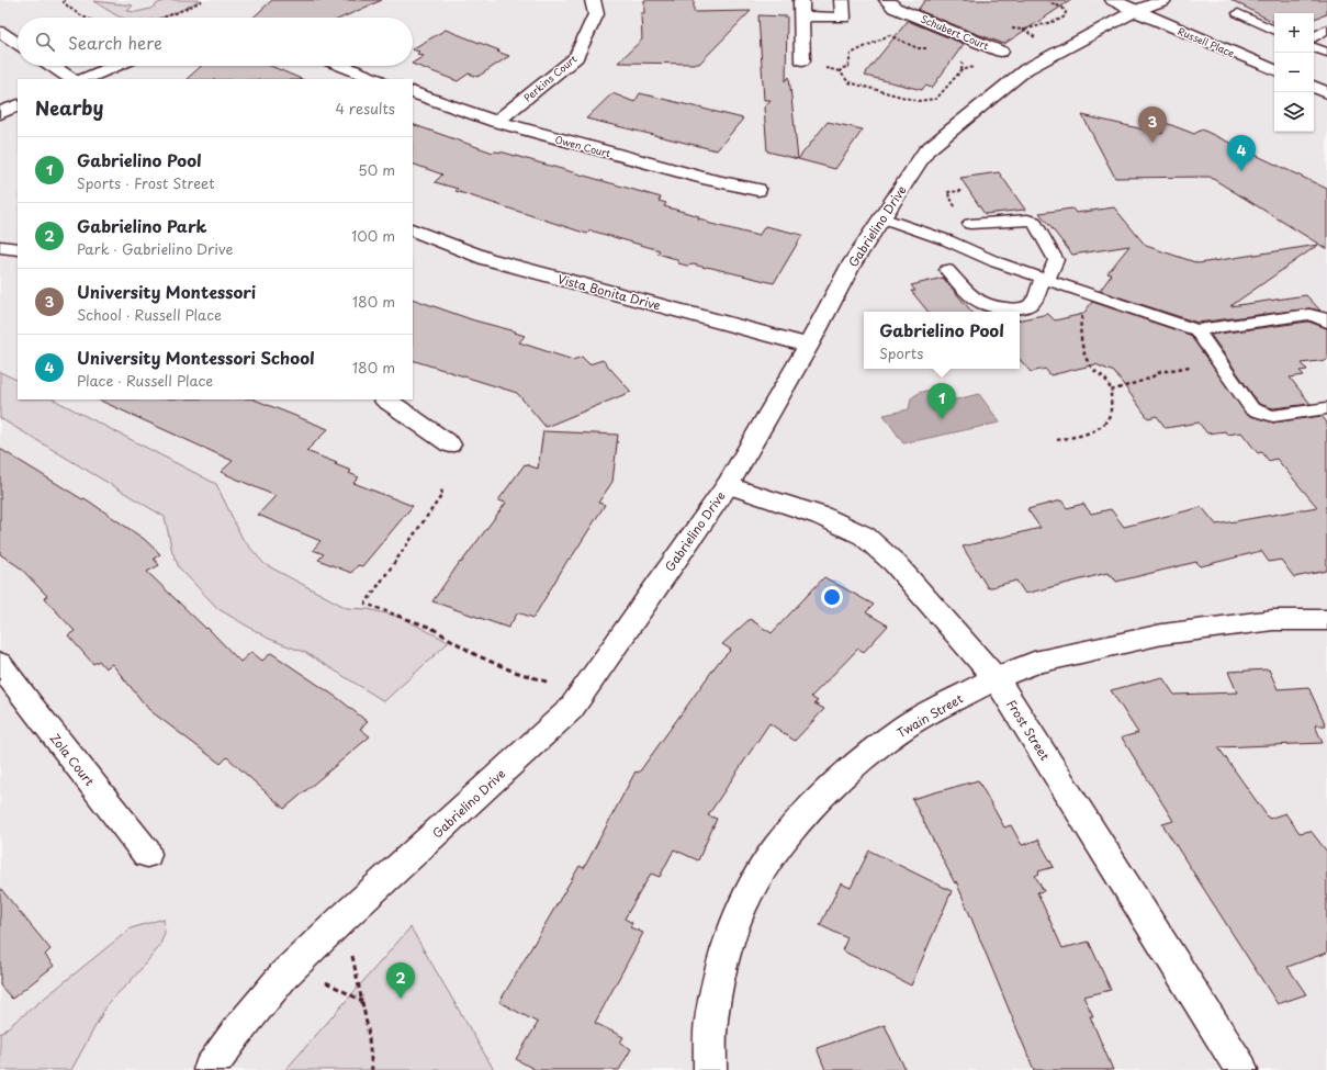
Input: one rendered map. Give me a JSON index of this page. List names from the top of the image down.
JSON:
{
  "streets": {
    "street": [
      "Schubert Court",
      "Russell Place",
      "Perkins Court",
      "Owen Court",
      "Gabrielino Drive",
      "Vista Bonita Drive",
      "Twain Street",
      "Frost Street",
      "Zola Court"
    ]
  },
  "crossings": [
    ["Russell Place", "Gabrielino Drive"],
    ["Perkins Court", "Owen Court"],
    ["Gabrielino Drive", "Vista Bonita Drive"],
    ["Gabrielino Drive", "Frost Street"],
    ["Twain Street", "Frost Street"]
  ],
  "page": {
    "map_buttons": ["+", "−"],
    "search": "Search here",
    "heading": ["Nearby", "4 results"],
    "pins": [
      "3",
      "4",
      "1",
      "2"
    ],
    "list": [
      {
        "mark": "1",
        "name": "Gabrielino Pool",
        "note": "Sports · Frost Street",
        "value": "50 m"
      },
      {
        "mark": "2",
        "name": "Gabrielino Park",
        "note": "Park · Gabrielino Drive",
        "value": "100 m"
      },
      {
        "mark": "3",
        "name": "University Montessori",
        "note": "School · Russell Place",
        "value": "180 m"
      },
      {
        "mark": "4",
        "name": "University Montessori School",
        "note": "Place · Russell Place",
        "value": "180 m"
      }
    ],
    "popup": ["Gabrielino Pool", "Sports"]
  }
}
